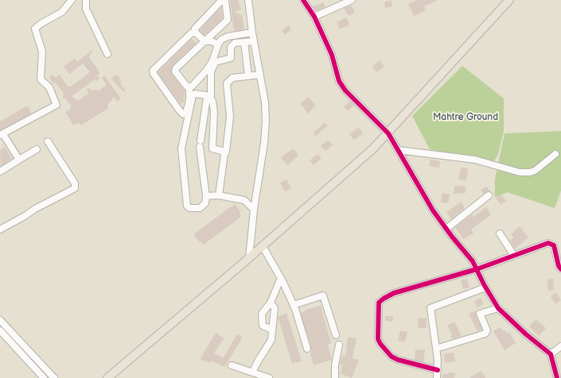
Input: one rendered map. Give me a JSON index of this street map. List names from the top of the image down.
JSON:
{
  "parks": ["Mahtre Ground"]
}
